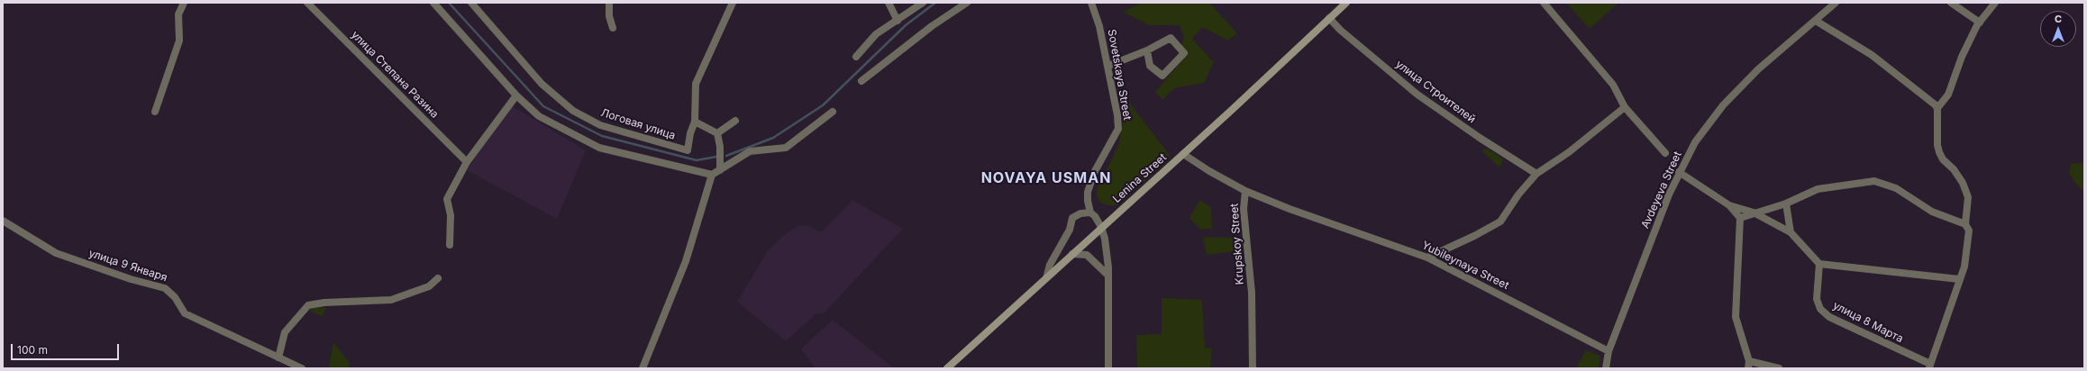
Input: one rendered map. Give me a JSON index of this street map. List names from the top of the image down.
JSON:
{
  "streets": {
    "main road": ["Lenina Street"],
    "street": [
      "улица Степана Разина",
      "Sovetskaya Street",
      "улица Строителей",
      "Логовая улица",
      "Avdeyeva Street",
      "Krupskoy Street",
      "улица 9 Января",
      "Yubileynaya Street",
      "улица 8 Марта"
    ]
  },
  "crossings": [
    ["Sovetskaya Street", "Lenina Street"],
    ["улица Строителей", "Lenina Street"],
    ["Lenina Street", "Krupskoy Street"],
    ["Avdeyeva Street", "Yubileynaya Street"],
    ["Krupskoy Street", "Yubileynaya Street"]
  ],
  "districts": ["NOVAYA USMAN"],
  "scale_bar": "100 m",
  "north": "top"
}
